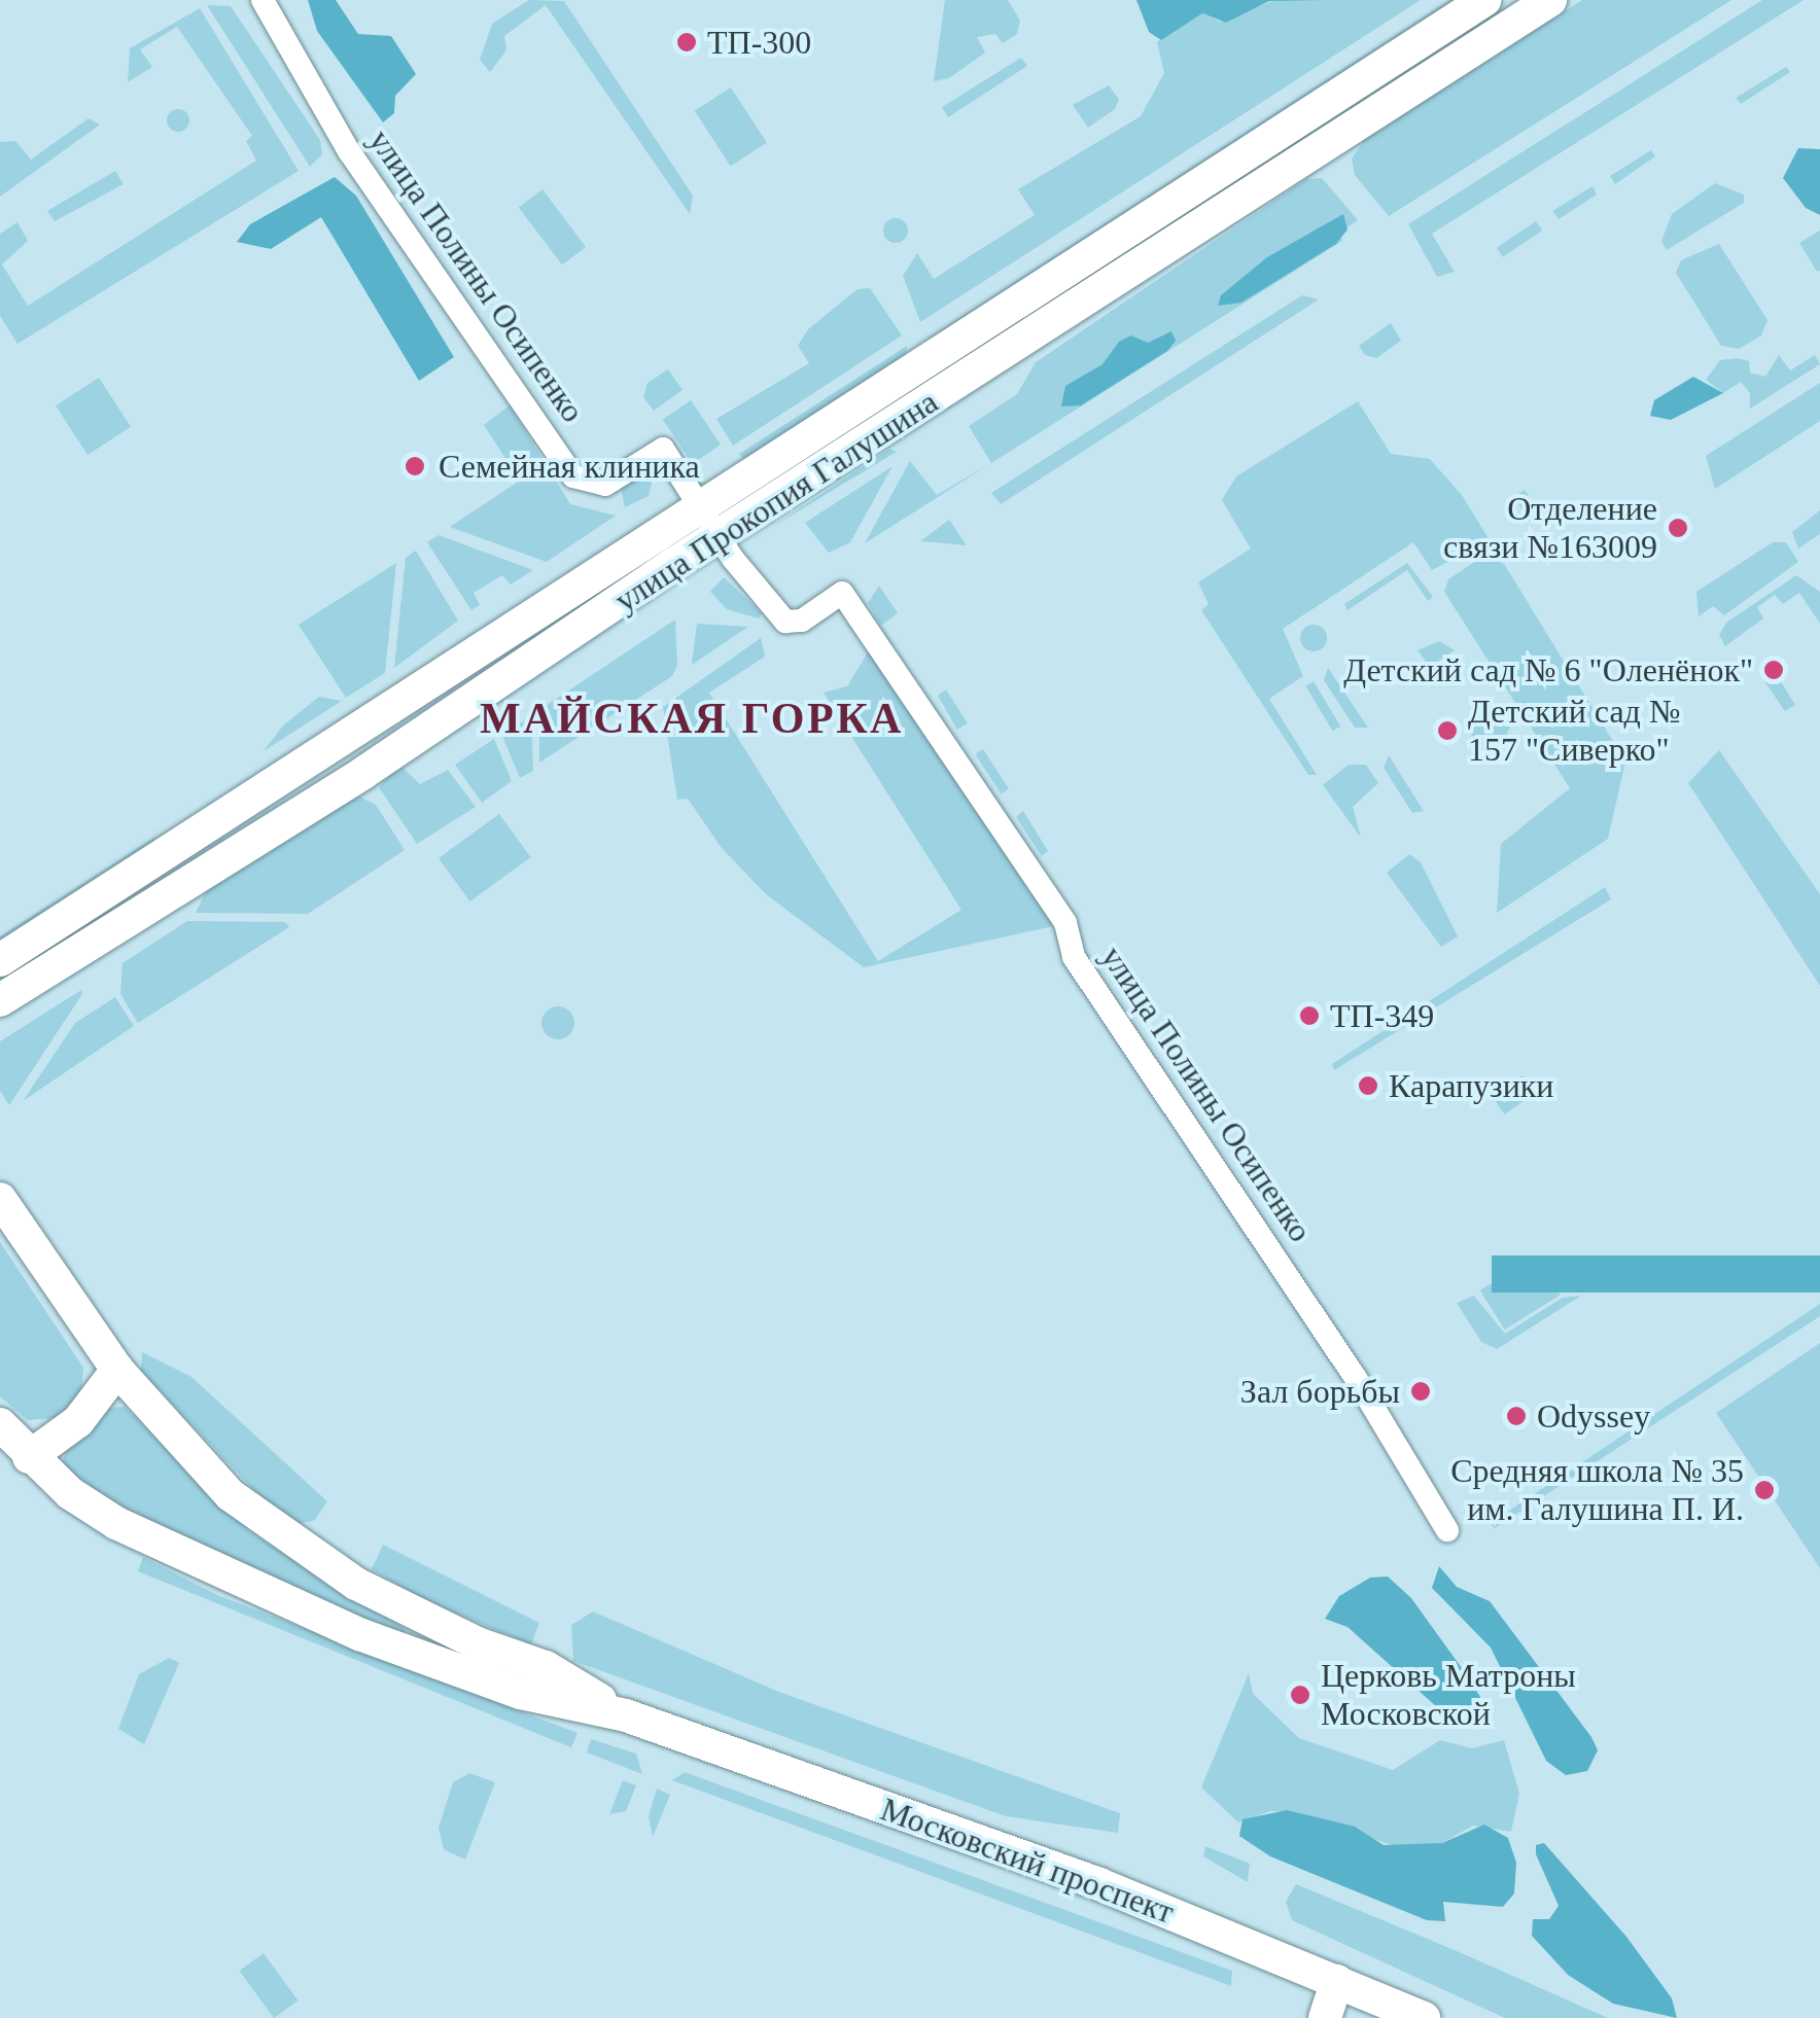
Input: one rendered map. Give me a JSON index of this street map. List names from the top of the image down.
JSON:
{
  "streets": {
    "main road": ["улица Прокопия Галушина", "Московский проспект"],
    "street": ["улица Полины Осипенко"]
  },
  "crossings": [
    ["улица Полины Осипенко", "улица Прокопия Галушина"]
  ],
  "districts": ["МАЙСКАЯ ГОРКА"],
  "places": [
    "ТП-300",
    "Семейная клиника",
    "Отделение связи №163009",
    "Детский сад № 6 \"Оленёнок\"",
    "Детский сад № 157 \"Сиверко\"",
    "ТП-349",
    "Карапузики",
    "Зал борьбы",
    "Odyssey",
    "Средняя школа № 35 им. Галушина П. И.",
    "Церковь Матроны Московской"
  ]
}
